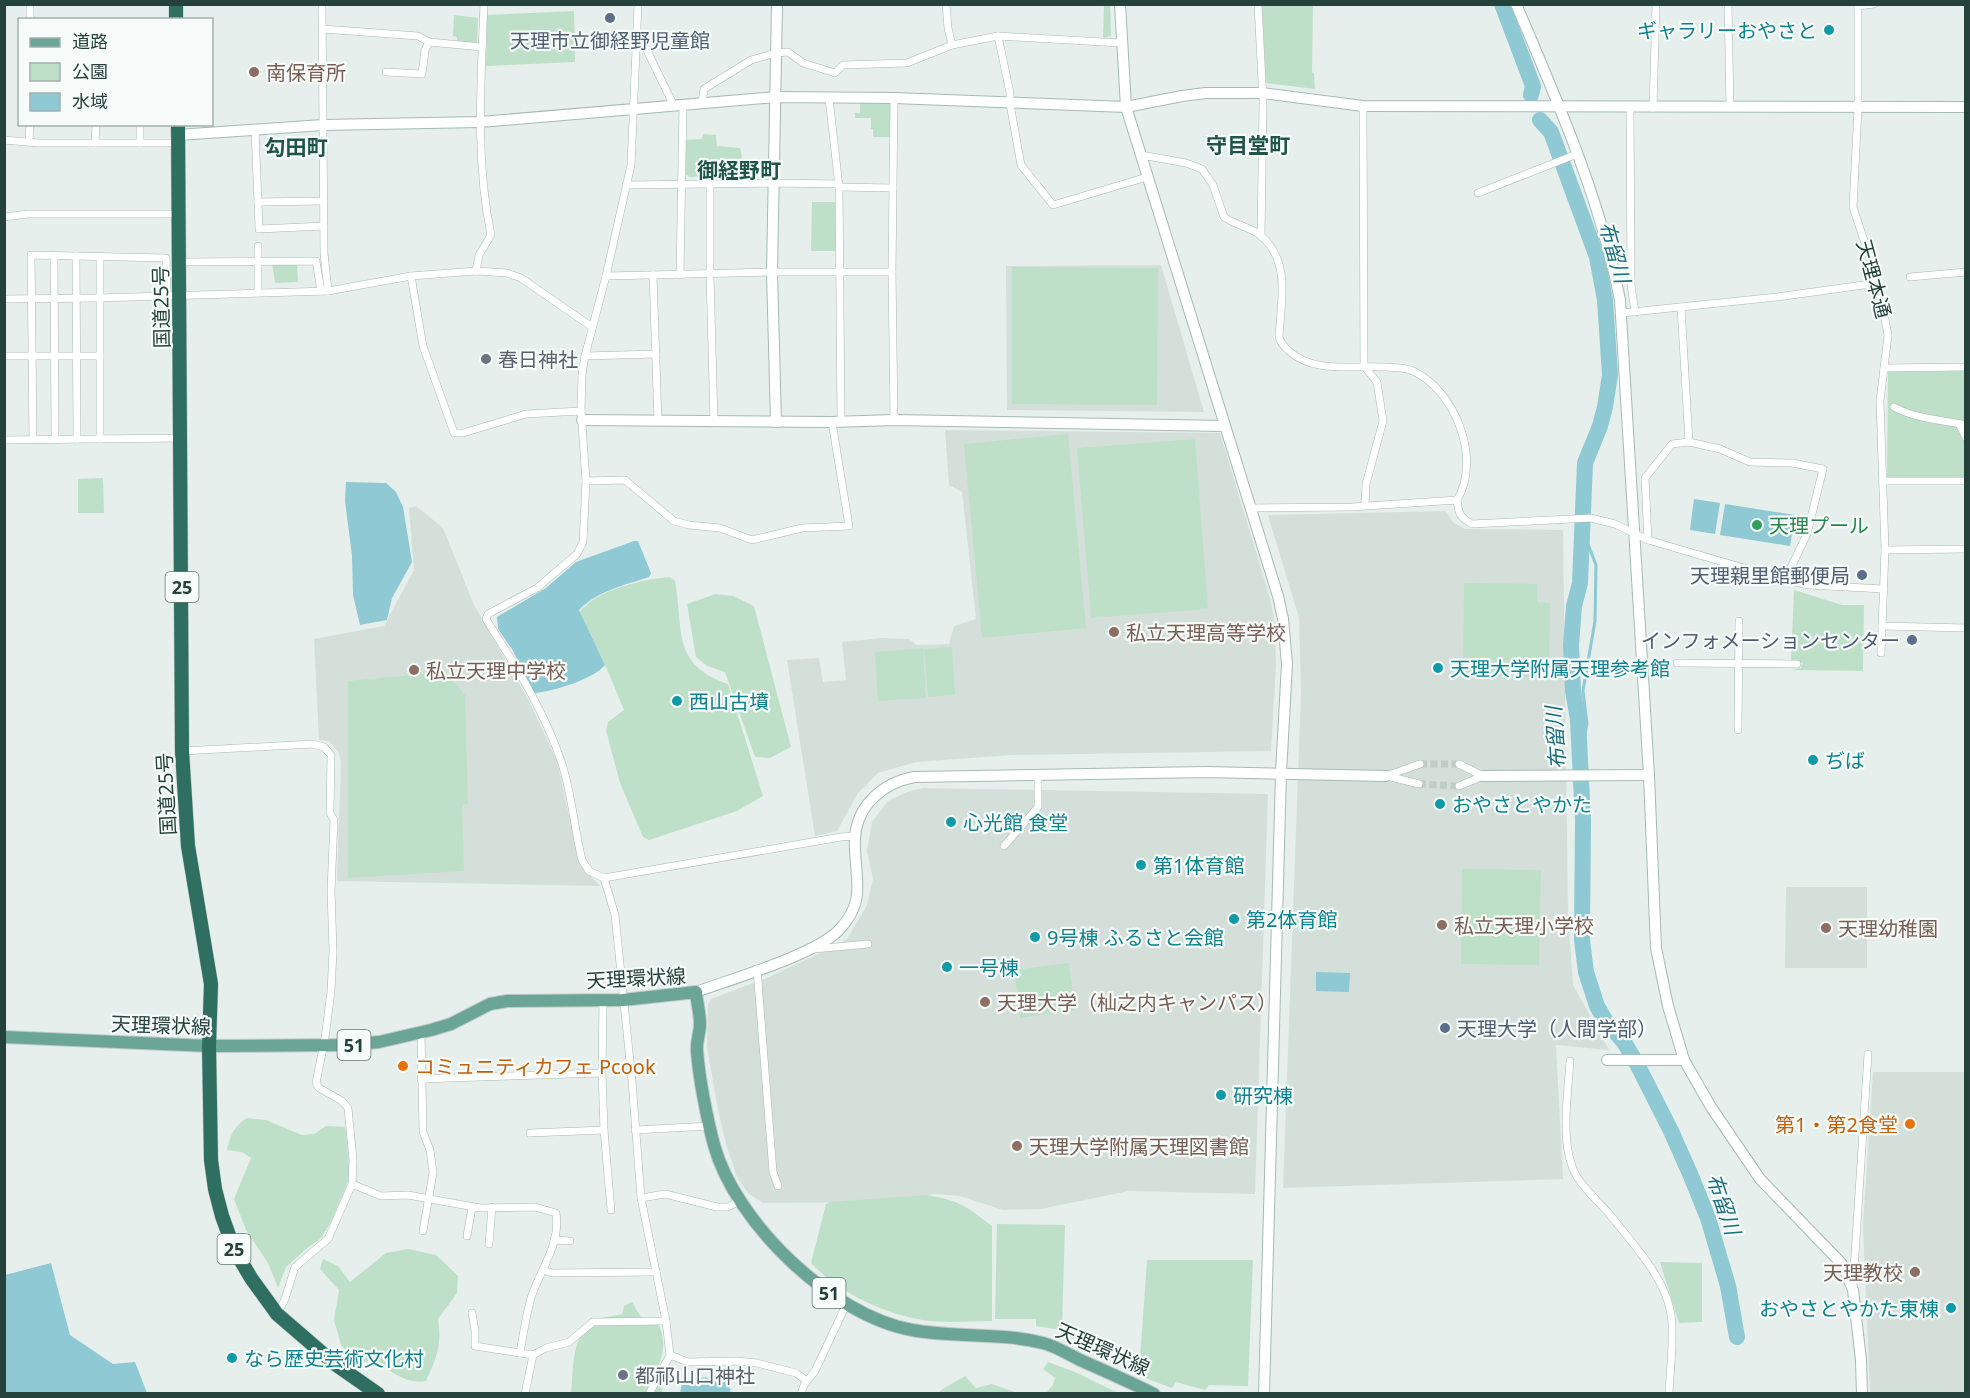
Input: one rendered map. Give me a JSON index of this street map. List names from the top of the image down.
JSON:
{
  "streets": {
    "highway": ["国道25号", "25"],
    "main road": ["天理環状線", "51"],
    "street": ["天理本通"]
  },
  "crossings": [
    ["国道25号", "天理環状線"]
  ],
  "districts": ["守目堂町", "勾田町", "御経野町"],
  "water": ["布留川"],
  "places": [
    "天理市立御経野児童館",
    "ギャラリーおやさと",
    "南保育所",
    "春日神社",
    "天理プール",
    "天理親里館郵便局",
    "私立天理高等学校",
    "インフォメーションセンター",
    "天理大学附属天理参考館",
    "私立天理中学校",
    "西山古墳",
    "ぢば",
    "おやさとやかた",
    "心光館 食堂",
    "第1体育館",
    "第2体育館",
    "私立天理小学校",
    "天理幼稚園",
    "9号棟 ふるさと会館",
    "一号棟",
    "天理大学（杣之内キャンパス）",
    "天理大学（人間学部）",
    "コミュニティカフェ Pcook",
    "研究棟",
    "第1・第2食堂",
    "天理大学附属天理図書館",
    "天理教校",
    "おやさとやかた東棟",
    "なら歴史芸術文化村",
    "都祁山口神社"
  ],
  "legend": ["道路", "公園", "水域"]
}
